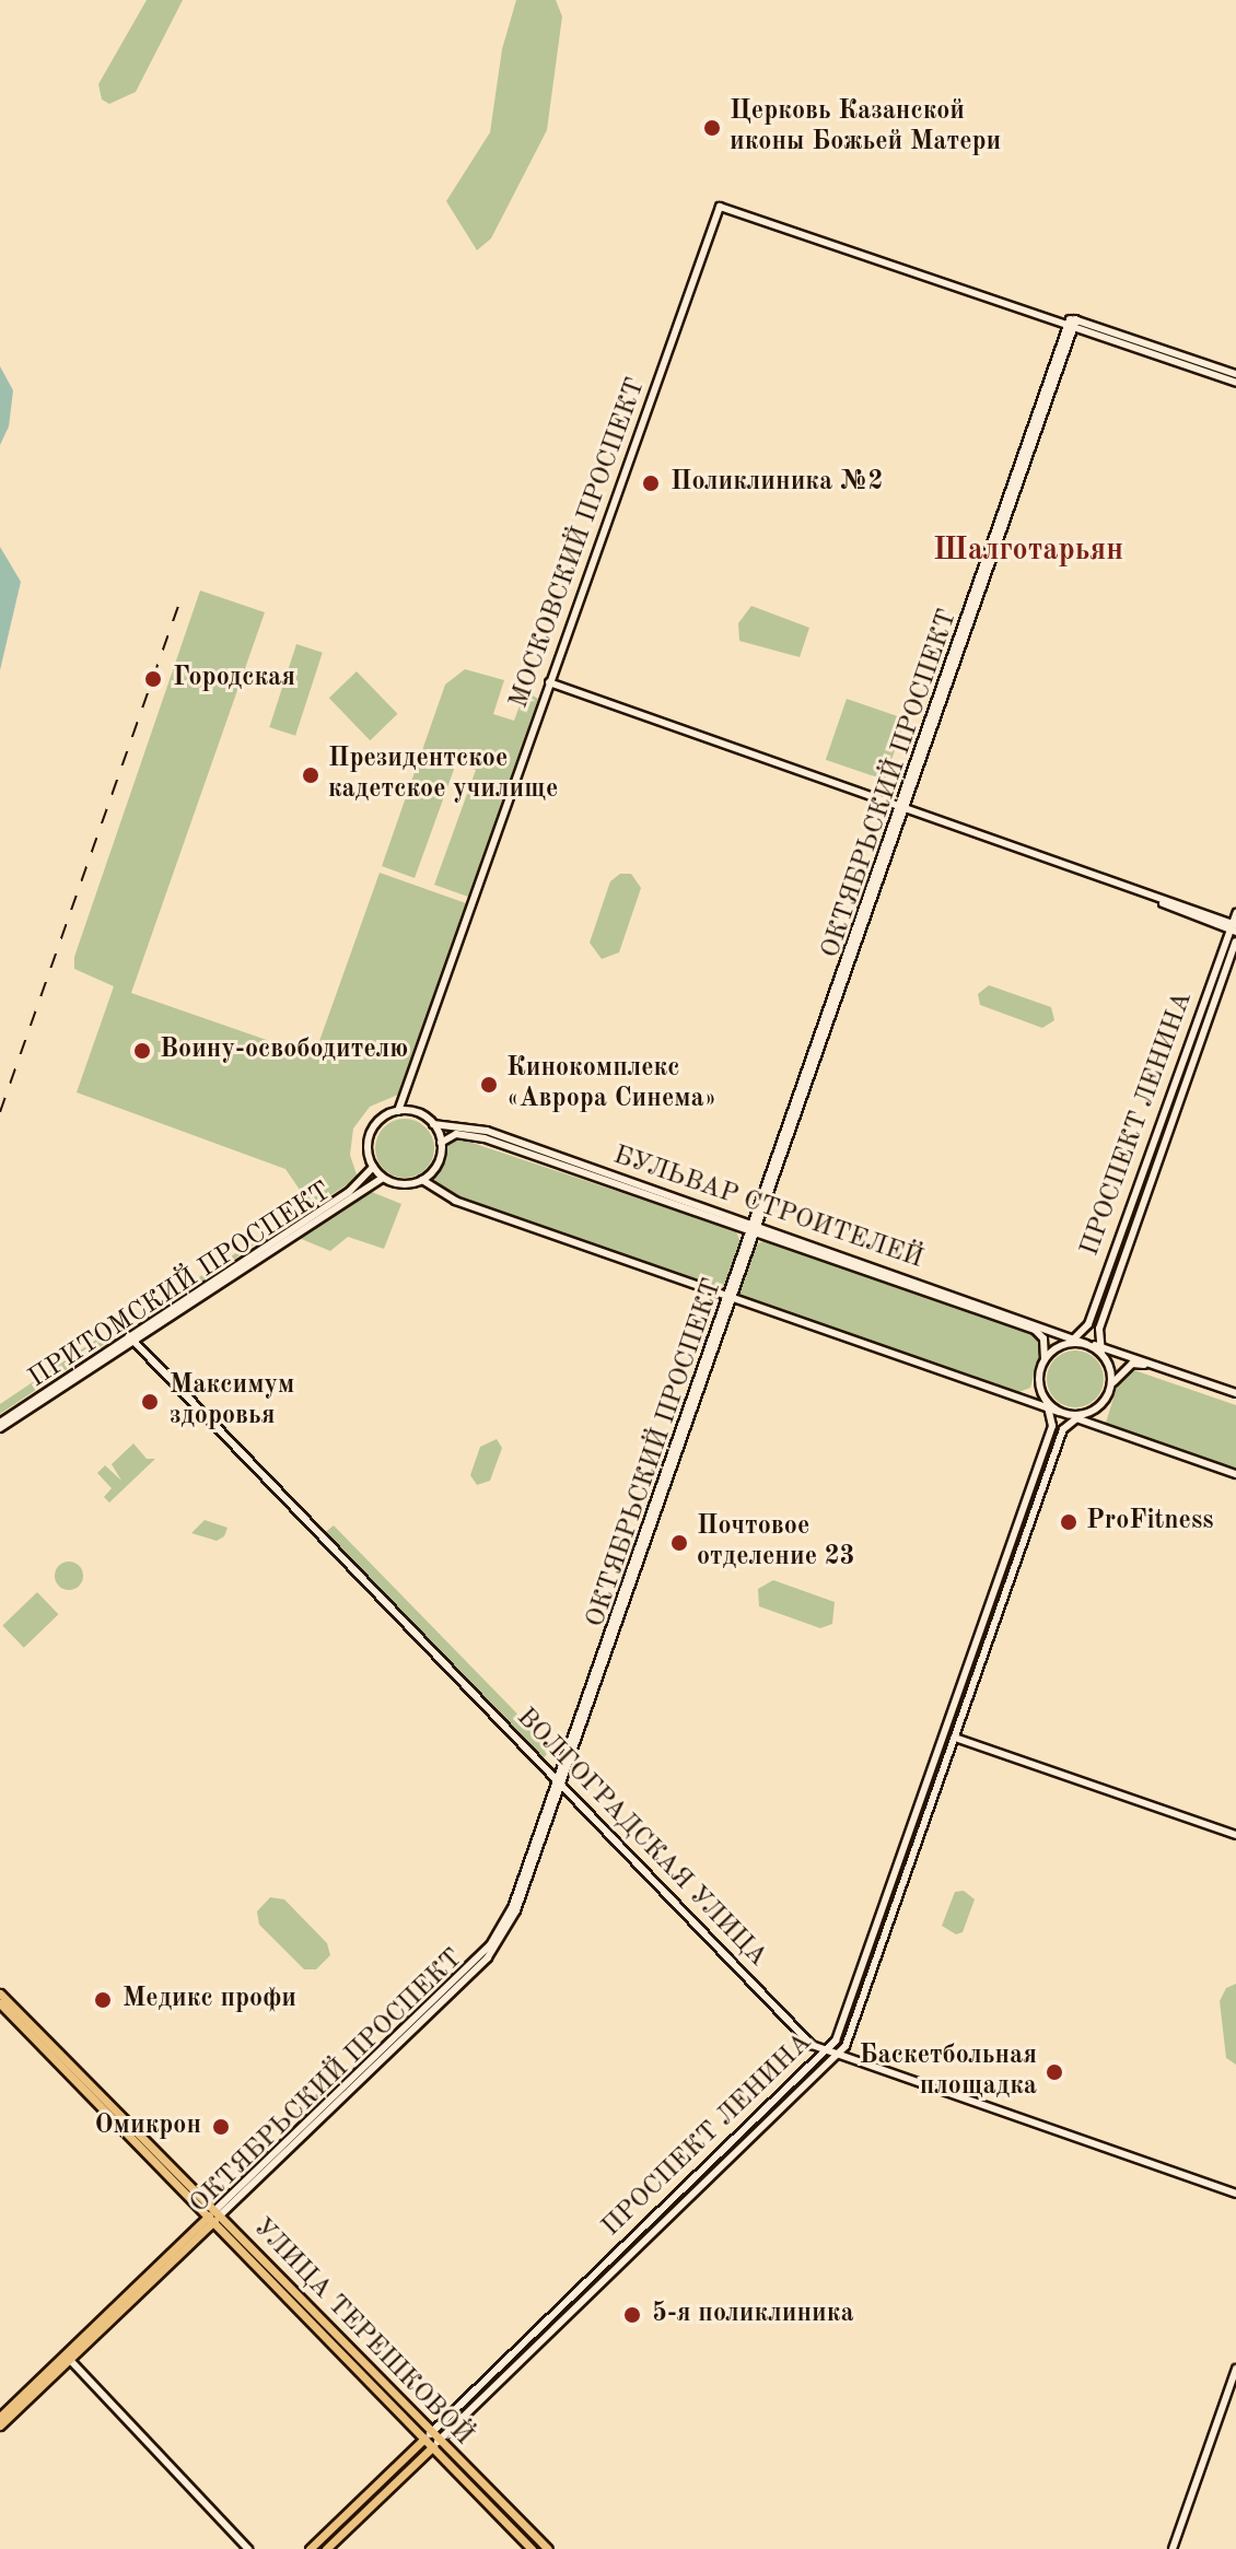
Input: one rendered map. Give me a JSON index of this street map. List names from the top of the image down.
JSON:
{
  "streets": {
    "main road": [
      "МОСКОВСКИЙ ПРОСПЕКТ",
      "ОКТЯБРЬСКИЙ ПРОСПЕКТ",
      "ПРОСПЕКТ ЛЕНИНА",
      "БУЛЬВАР СТРОИТЕЛЕЙ",
      "ПРИТОМСКИЙ ПРОСПЕКТ",
      "ВОЛГОГРАДСКАЯ УЛИЦА",
      "УЛИЦА ТЕРЕШКОВОЙ"
    ]
  },
  "crossings": [
    ["МОСКОВСКИЙ ПРОСПЕКТ", "ОКТЯБРЬСКИЙ ПРОСПЕКТ"],
    ["МОСКОВСКИЙ ПРОСПЕКТ", "БУЛЬВАР СТРОИТЕЛЕЙ"],
    ["МОСКОВСКИЙ ПРОСПЕКТ", "ПРИТОМСКИЙ ПРОСПЕКТ"],
    ["ОКТЯБРЬСКИЙ ПРОСПЕКТ", "БУЛЬВАР СТРОИТЕЛЕЙ"],
    ["ОКТЯБРЬСКИЙ ПРОСПЕКТ", "ВОЛГОГРАДСКАЯ УЛИЦА"],
    ["ОКТЯБРЬСКИЙ ПРОСПЕКТ", "УЛИЦА ТЕРЕШКОВОЙ"],
    ["ПРОСПЕКТ ЛЕНИНА", "БУЛЬВАР СТРОИТЕЛЕЙ"],
    ["ПРОСПЕКТ ЛЕНИНА", "ВОЛГОГРАДСКАЯ УЛИЦА"],
    ["ПРОСПЕКТ ЛЕНИНА", "УЛИЦА ТЕРЕШКОВОЙ"],
    ["БУЛЬВАР СТРОИТЕЛЕЙ", "ПРИТОМСКИЙ ПРОСПЕКТ"],
    ["ПРИТОМСКИЙ ПРОСПЕКТ", "ВОЛГОГРАДСКАЯ УЛИЦА"]
  ],
  "districts": ["Шалготарьян"],
  "places": [
    "Церковь Казанской иконы Божьей Матери",
    "Поликлиника №2",
    "Городская",
    "Президентское кадетское училище",
    "Воину-освободителю",
    "Кинокомплекс «Аврора Синема»",
    "Максимум здоровья",
    "ProFitness",
    "Почтовое отделение 23",
    "Медикс профи",
    "Баскетбольная площадка",
    "Омикрон",
    "5-я поликлиника"
  ]
}
